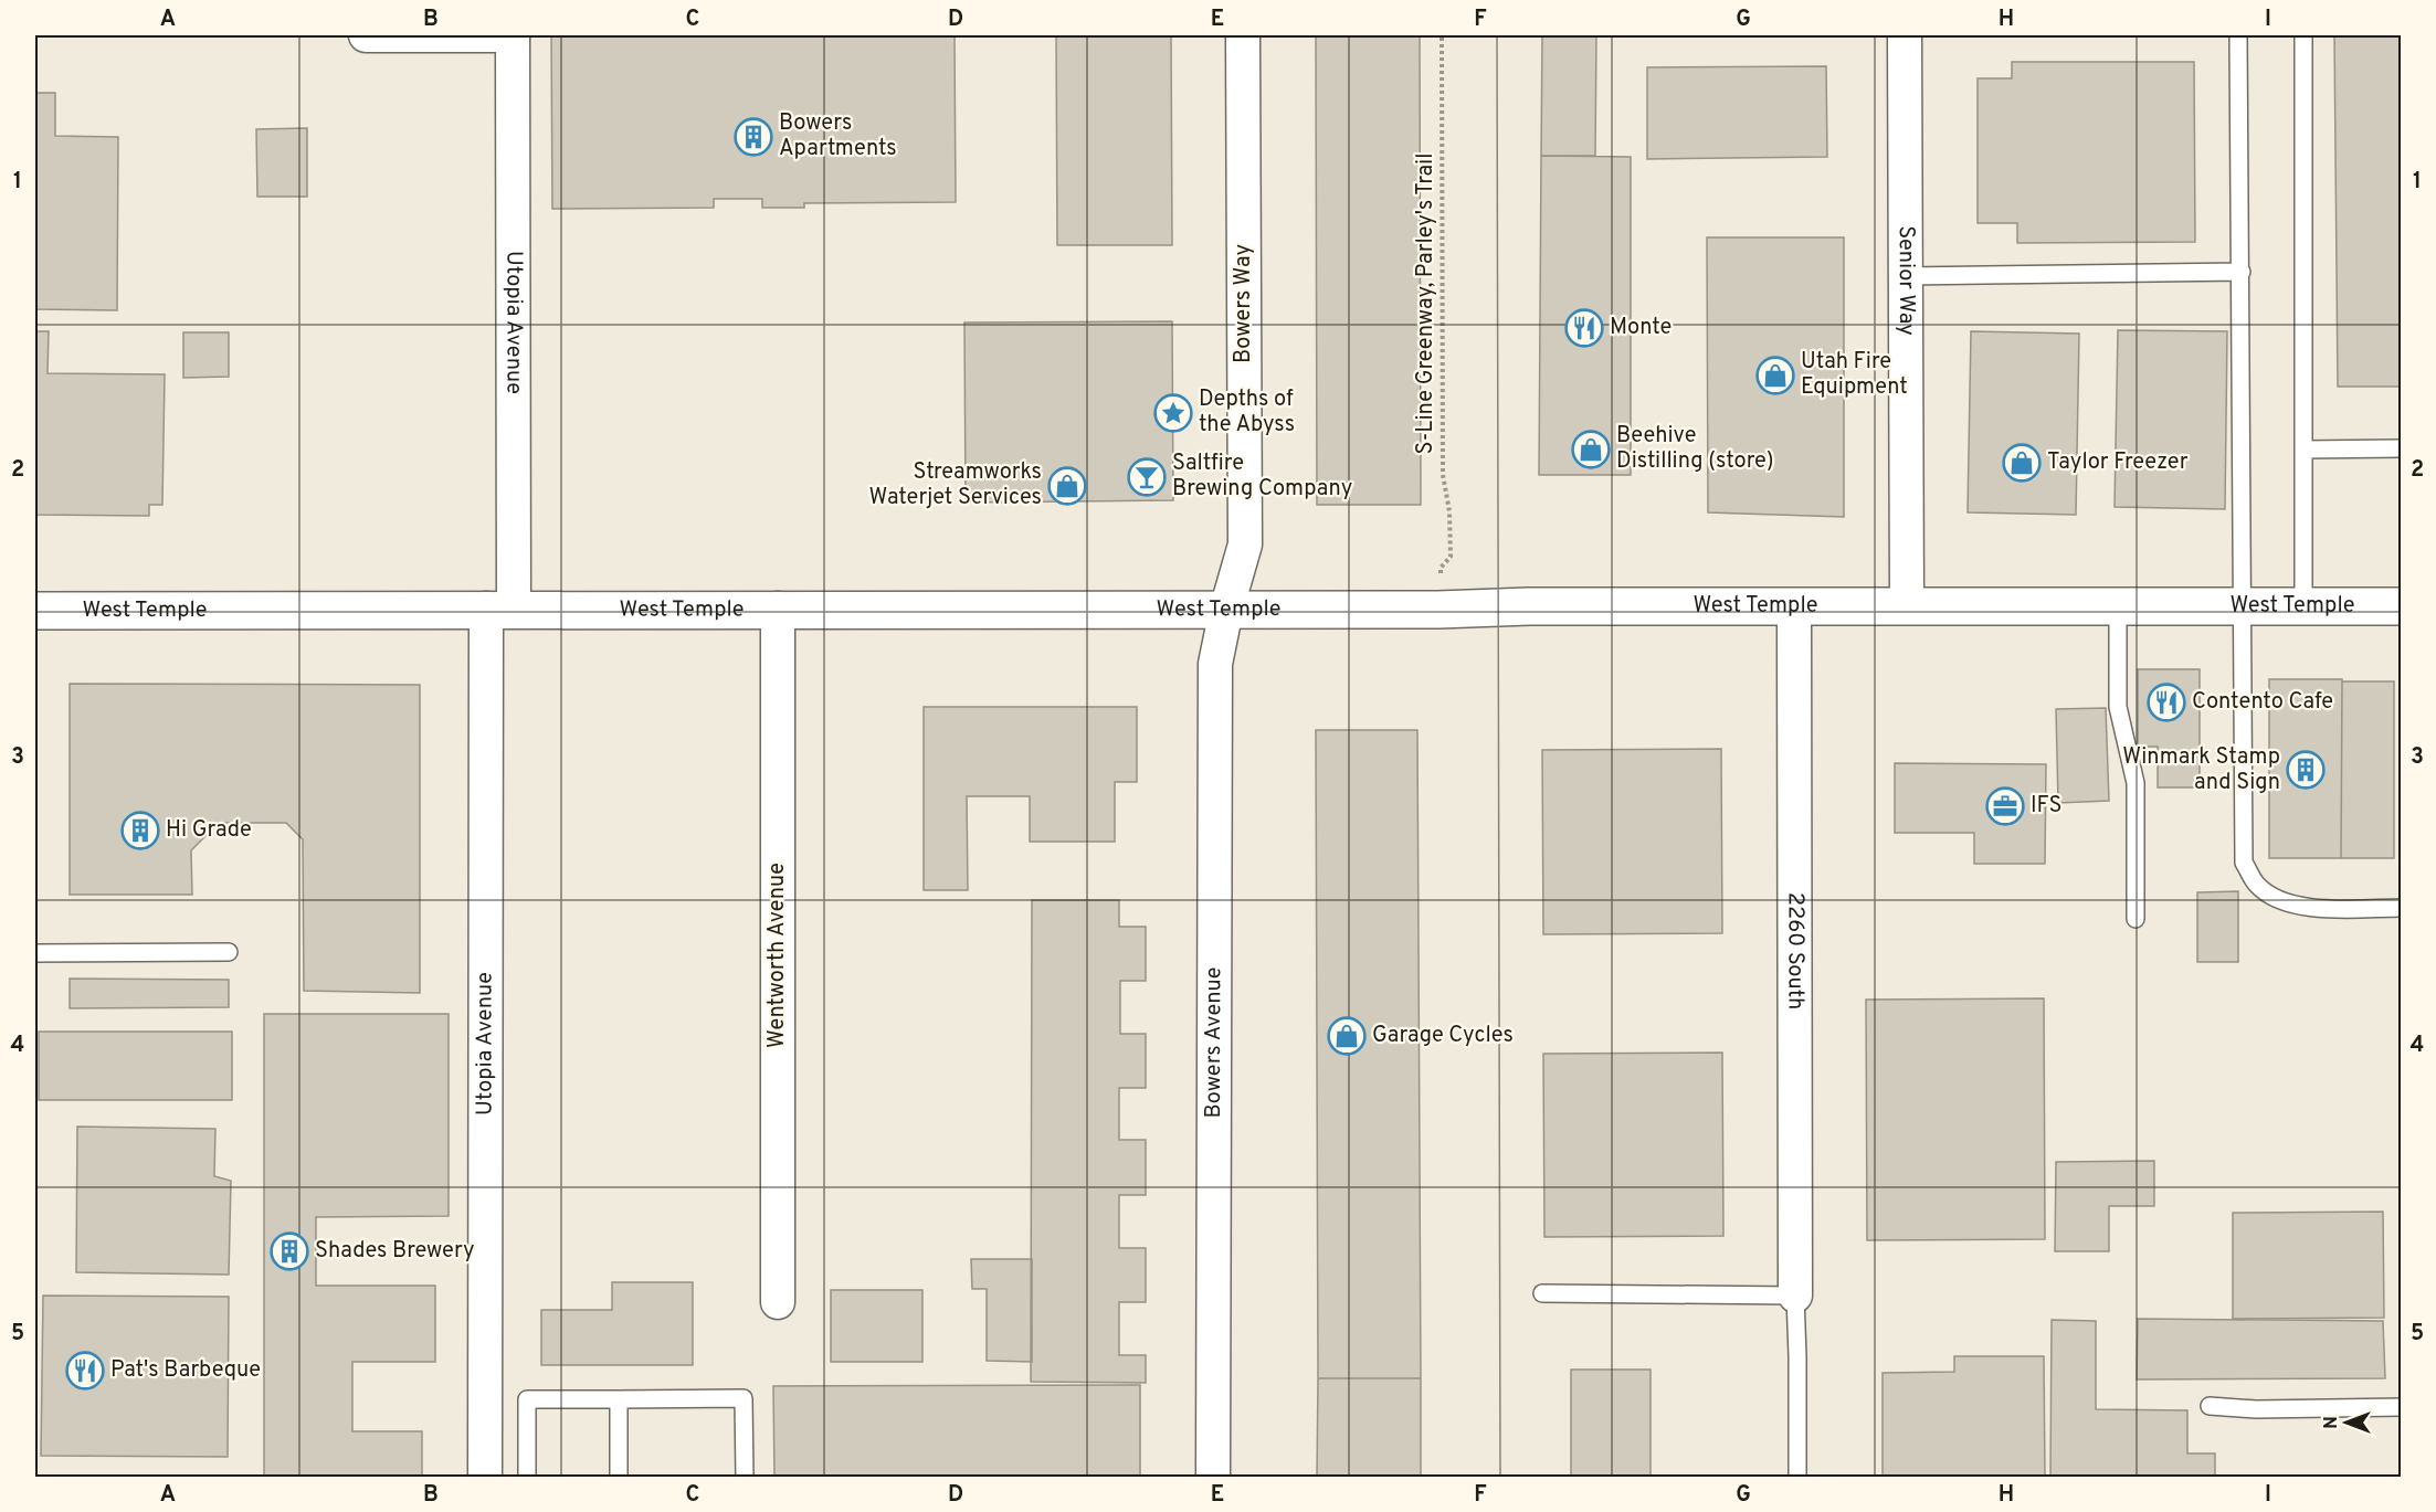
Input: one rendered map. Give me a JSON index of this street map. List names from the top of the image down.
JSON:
{
  "streets": {
    "street": [
      "Senior Way",
      "Bowers Way",
      "Utopia Avenue",
      "West Temple",
      "2260 South",
      "Wentworth Avenue",
      "Bowers Avenue"
    ],
    "path": ["S-Line Greenway, Parley's Trail"]
  },
  "crossings": [
    ["Senior Way", "West Temple"],
    ["Bowers Way", "West Temple"],
    ["Bowers Way", "Bowers Avenue"],
    ["Utopia Avenue", "West Temple"],
    ["West Temple", "2260 South"],
    ["West Temple", "Wentworth Avenue"],
    ["West Temple", "Bowers Avenue"]
  ],
  "places": {
    "building": [
      "Bowers Apartments",
      "Winmark Stamp and Sign",
      "Hi Grade",
      "Shades Brewery"
    ],
    "restaurant": ["Monte", "Contento Cafe", "Pat's Barbeque"],
    "shop": [
      "Utah Fire Equipment",
      "Beehive Distilling (store)",
      "Taylor Freezer",
      "Streamworks Waterjet Services",
      "Garage Cycles"
    ],
    "place": ["Depths of the Abyss"],
    "bar": ["Saltfire Brewing Company"],
    "office": ["IFS"]
  },
  "north": "left",
  "grid": {
    "columns": [
      "A",
      "B",
      "C",
      "D",
      "E",
      "F",
      "G",
      "H",
      "I"
    ],
    "rows": [
      "1",
      "2",
      "3",
      "4",
      "5"
    ]
  }
}
